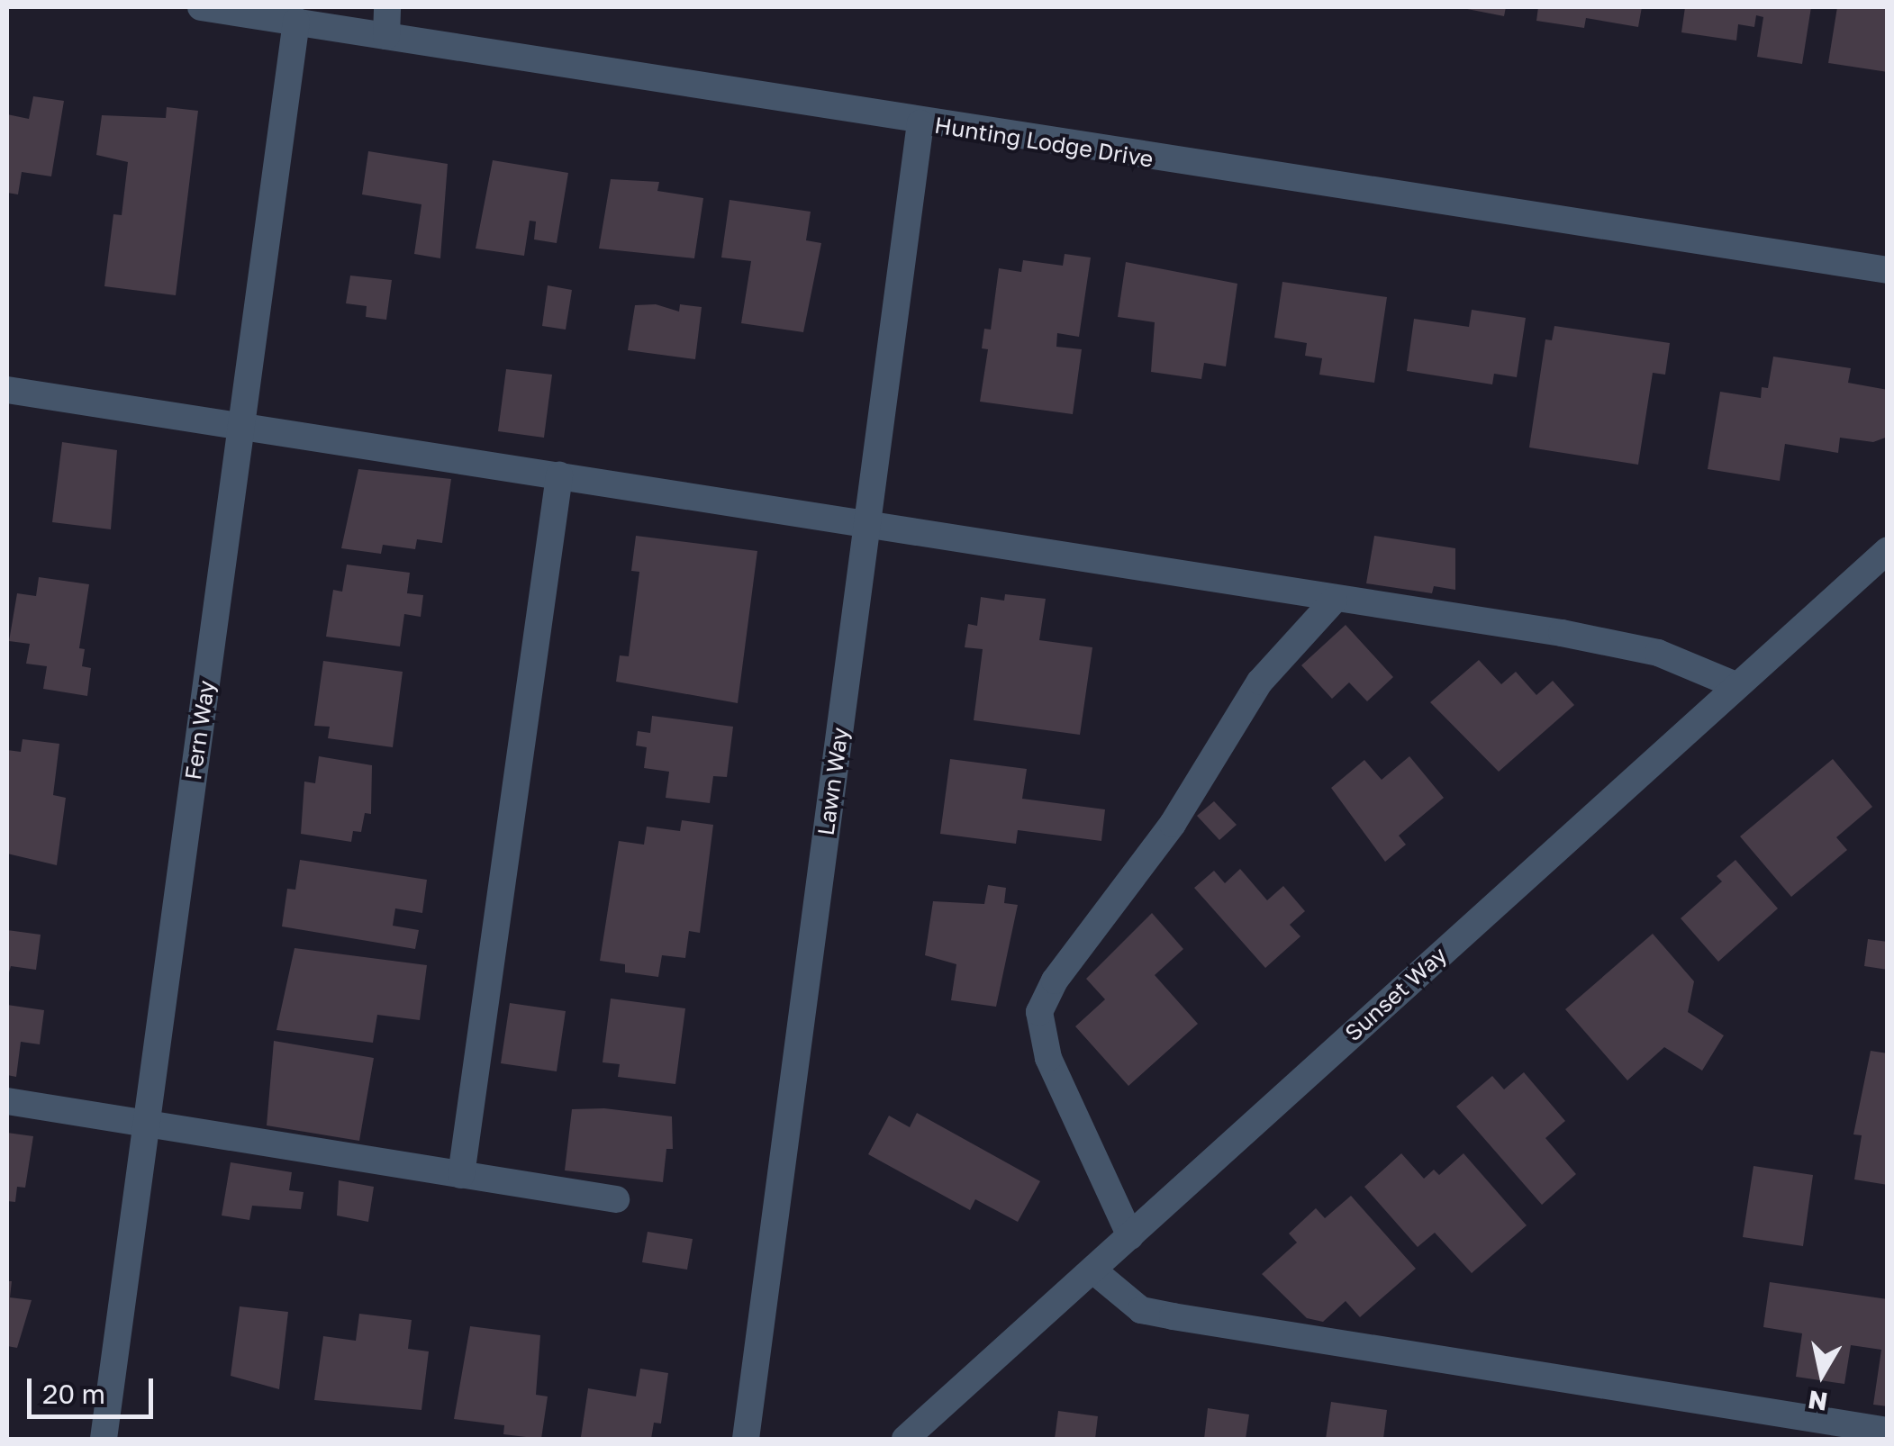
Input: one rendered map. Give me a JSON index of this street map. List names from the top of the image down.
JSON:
{
  "streets": {
    "street": [
      "Hunting Lodge Drive",
      "Fern Way",
      "Lawn Way",
      "Sunset Way"
    ]
  },
  "crossings": [
    ["Hunting Lodge Drive", "Fern Way"],
    ["Hunting Lodge Drive", "Lawn Way"]
  ],
  "scale_bar": "20 m",
  "north": "bottom"
}
